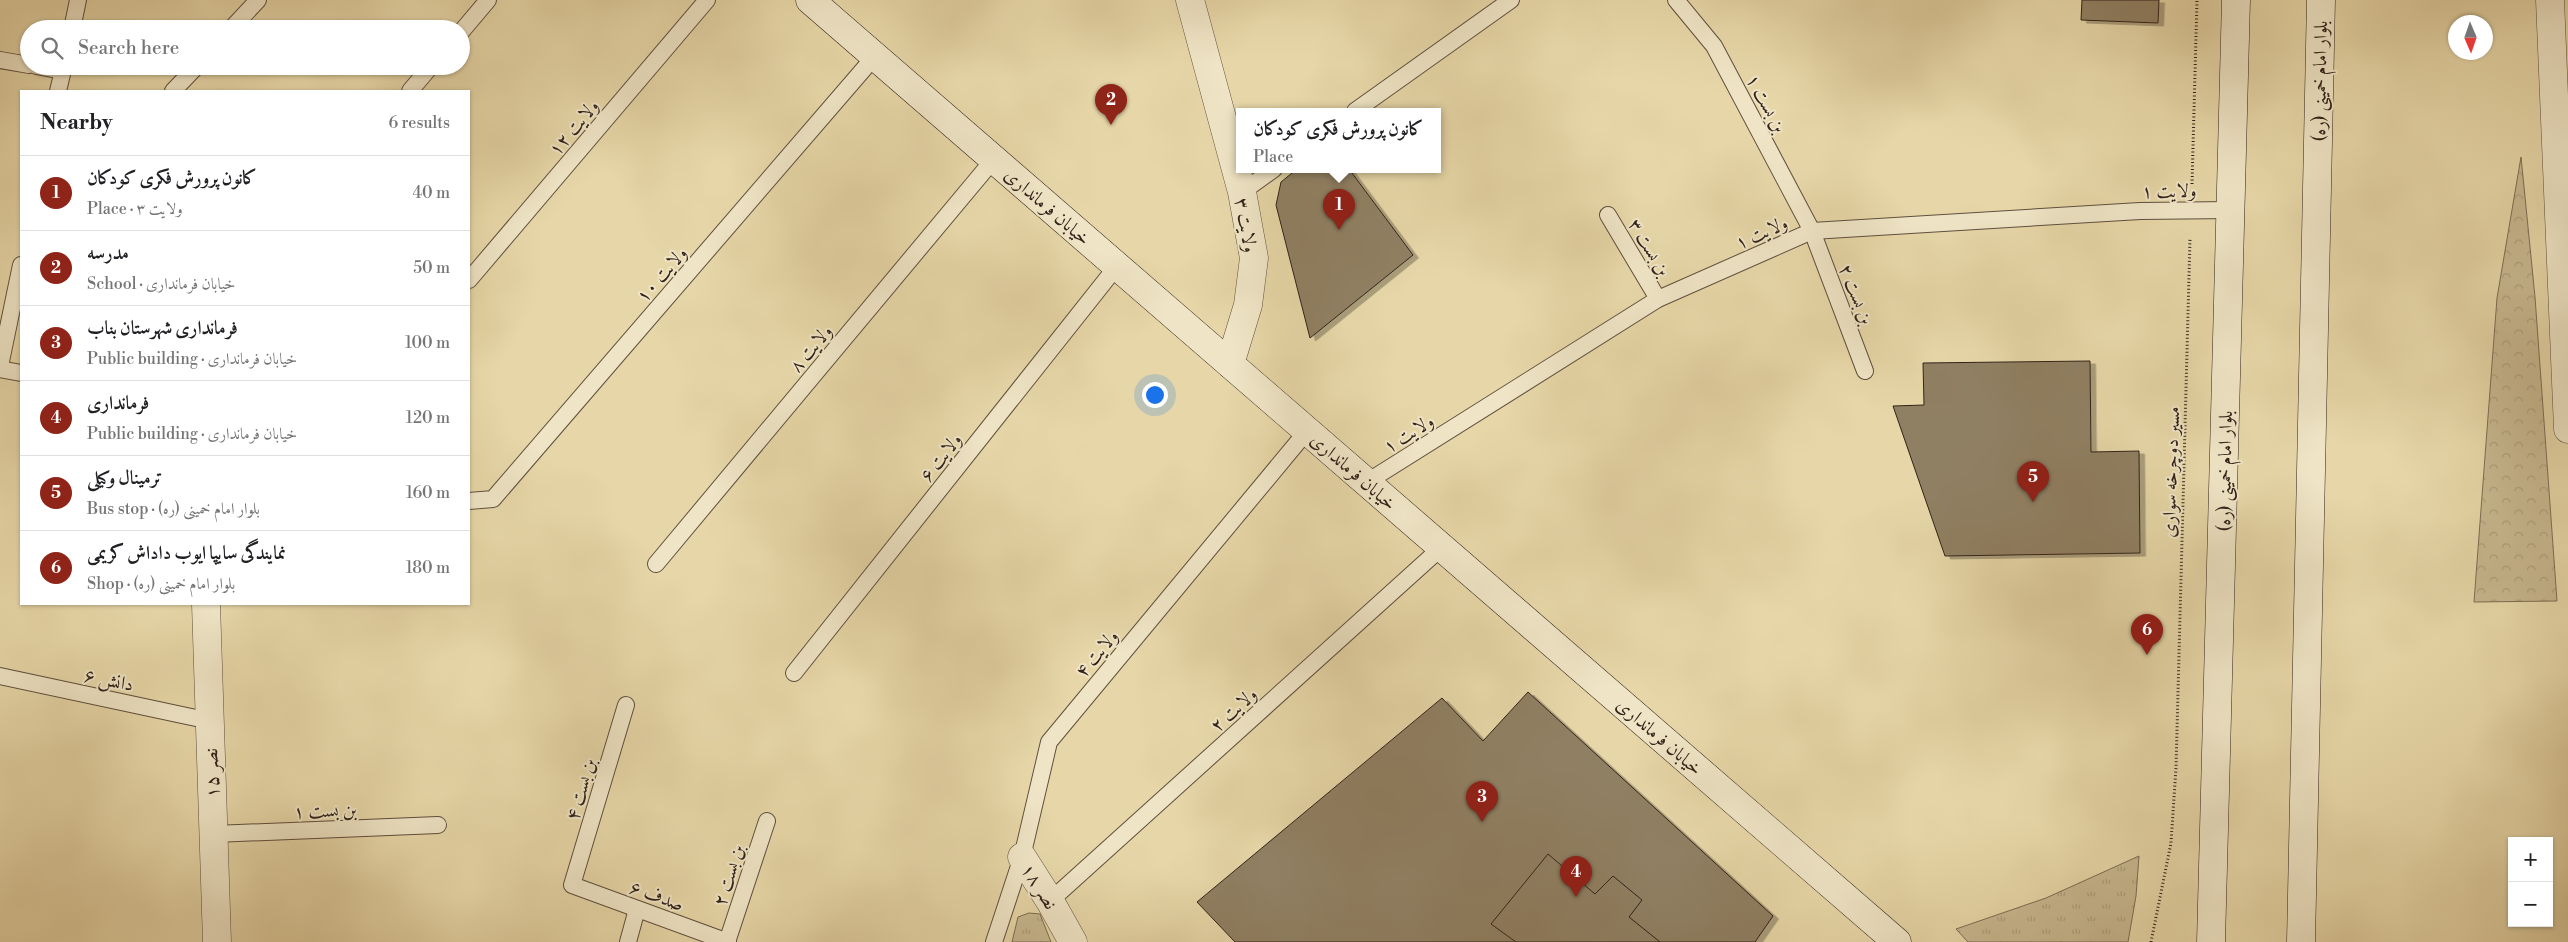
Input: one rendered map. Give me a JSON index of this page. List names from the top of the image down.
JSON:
{
  "streets": {
    "main road": [
      "بلوار امام خمینی (ره)",
      "خیابان فرمانداری",
      "ولایت ۳",
      "نصر ۱۵",
      "نصر ۱۸"
    ],
    "lane": [
      "بن بست ۱",
      "ولایت ۱۲",
      "ولایت ۱",
      "بن بست ۳",
      "ولایت ۱۰",
      "بن بست ۲",
      "ولایت ۸",
      "ولایت ۶",
      "ولایت ۴",
      "دانش ۶",
      "ولایت ۲",
      "بن بست ۴",
      "صدف ۶"
    ],
    "path": ["مسیر دوچرخه سواری"]
  },
  "crossings": [
    ["بلوار امام خمینی (ره)", "ولایت ۱"],
    ["بن بست ۱", "ولایت ۱"],
    ["بن بست ۱", "بن بست ۲"],
    ["بن بست ۱", "نصر ۱۵"],
    ["ولایت ۱", "خیابان فرمانداری"],
    ["ولایت ۱", "بن بست ۳"],
    ["ولایت ۱", "بن بست ۲"],
    ["ولایت ۱", "مسیر دوچرخه سواری"],
    ["خیابان فرمانداری", "ولایت ۳"],
    ["خیابان فرمانداری", "ولایت ۱۰"],
    ["خیابان فرمانداری", "ولایت ۸"],
    ["خیابان فرمانداری", "ولایت ۶"],
    ["خیابان فرمانداری", "ولایت ۴"],
    ["خیابان فرمانداری", "ولایت ۲"],
    ["بن بست ۲", "صدف ۶"],
    ["ولایت ۴", "نصر ۱۸"],
    ["دانش ۶", "نصر ۱۵"],
    ["ولایت ۲", "نصر ۱۸"],
    ["بن بست ۴", "صدف ۶"]
  ],
  "north": "bottom",
  "page": {
    "search": "Search here",
    "pins": [
      "2",
      "1",
      "5",
      "6",
      "3",
      "4"
    ],
    "heading": ["Nearby", "6 results"],
    "popup": ["کانون پرورش فکری کودکان", "Place"],
    "list": [
      {
        "mark": "1",
        "name": "کانون پرورش فکری کودکان",
        "note": "Place · ولایت ۳",
        "value": "40 m"
      },
      {
        "mark": "2",
        "name": "مدرسه",
        "note": "School · خیابان فرمانداری",
        "value": "50 m"
      },
      {
        "mark": "3",
        "name": "فرمانداری شهرستان بناب",
        "note": "Public building · خیابان فرمانداری",
        "value": "100 m"
      },
      {
        "mark": "4",
        "name": "فرمانداری",
        "note": "Public building · خیابان فرمانداری",
        "value": "120 m"
      },
      {
        "mark": "5",
        "name": "ترمینال وکیلی",
        "note": "Bus stop · بلوار امام خمینی (ره)",
        "value": "160 m"
      },
      {
        "mark": "6",
        "name": "نمایندگی سایپا ایوب داداش کریمی",
        "note": "Shop · بلوار امام خمینی (ره)",
        "value": "180 m"
      }
    ],
    "map_buttons": ["+", "−"]
  }
}
